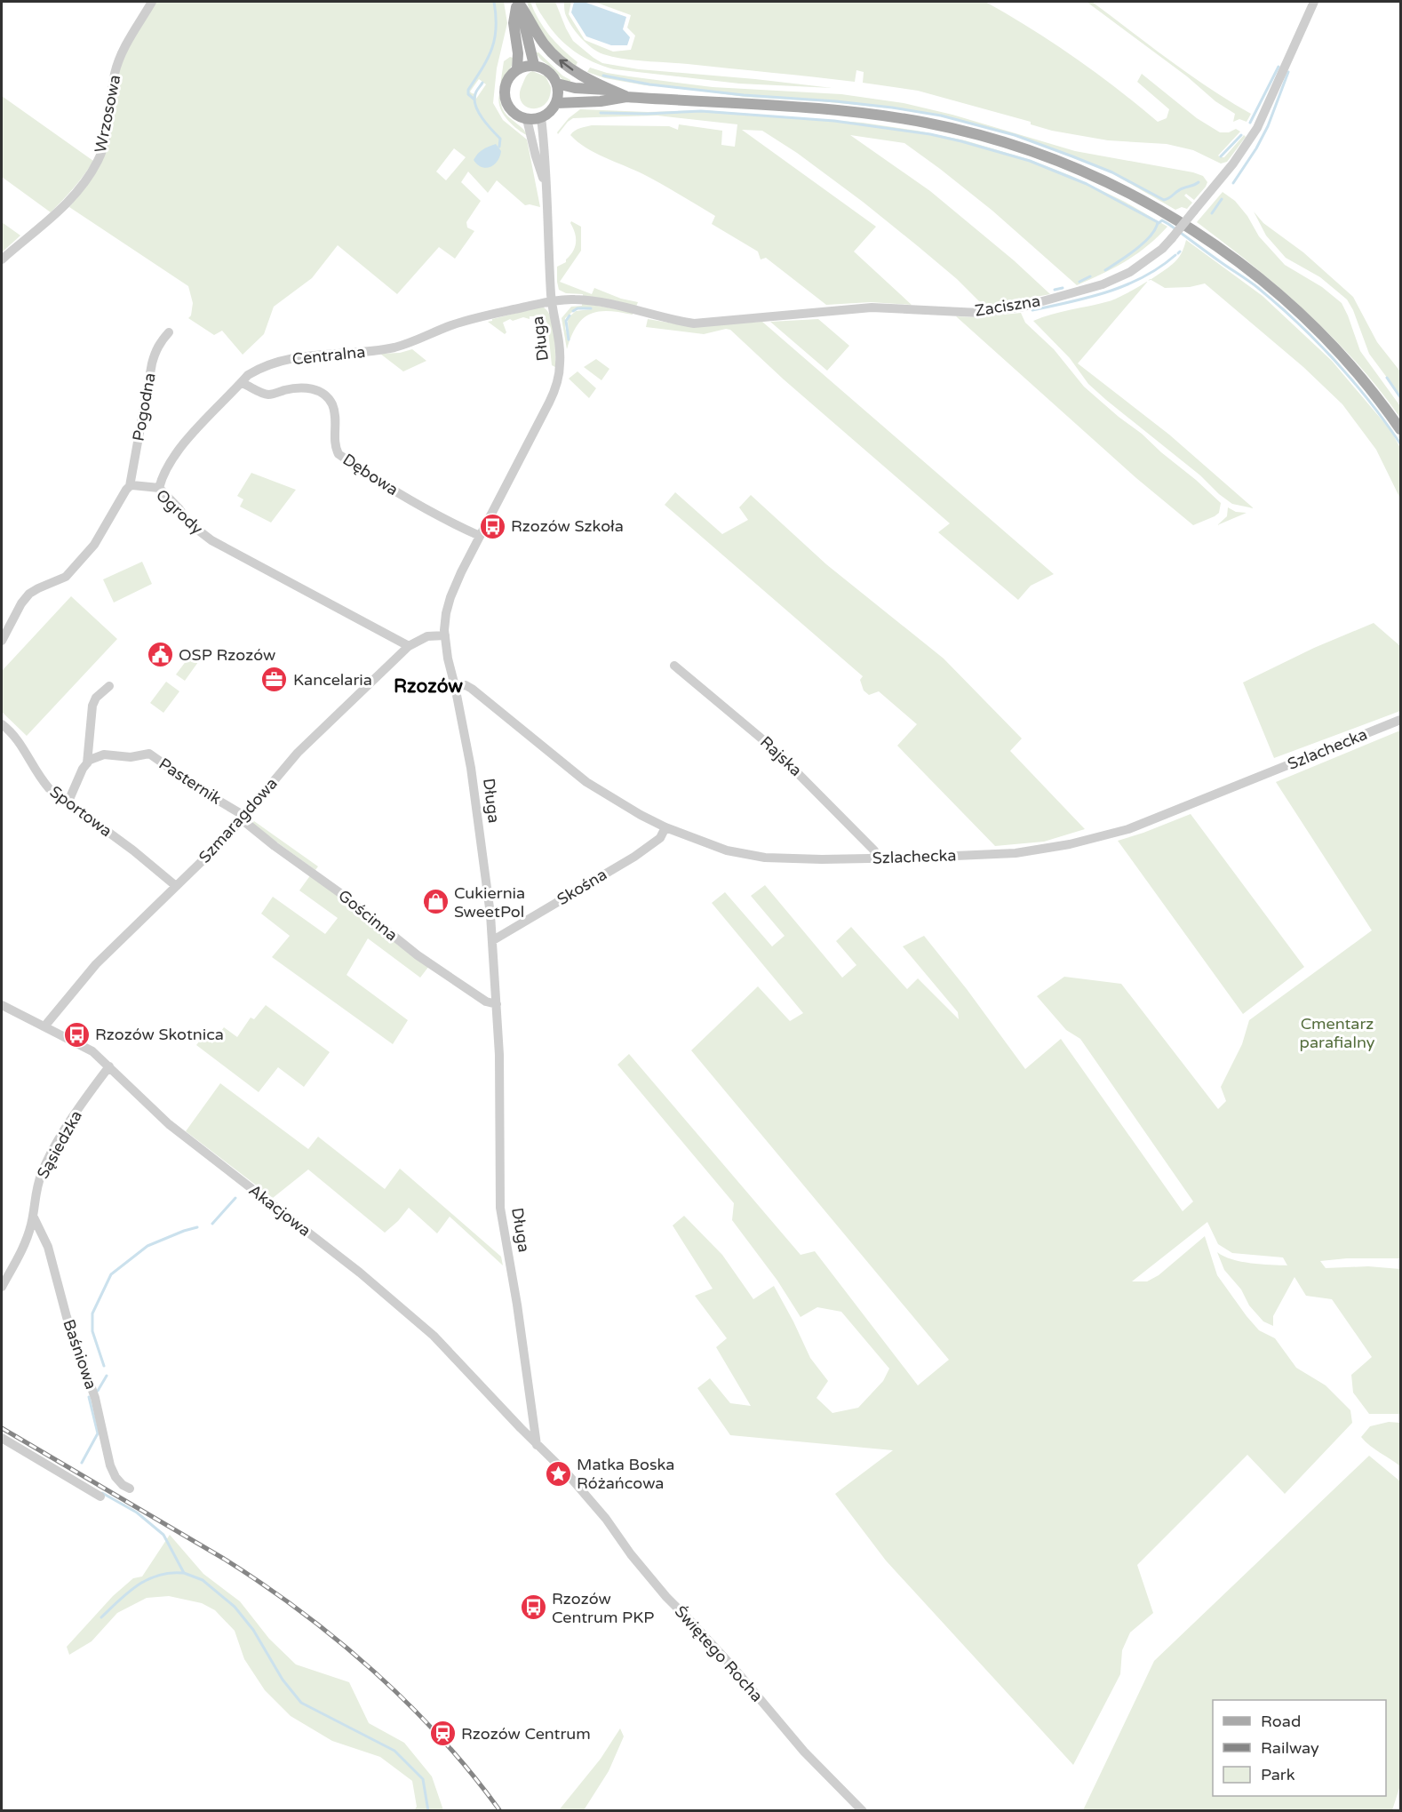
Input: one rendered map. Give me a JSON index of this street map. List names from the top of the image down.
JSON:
{
  "streets": {
    "street": [
      "Wrzosowa",
      "Zaciszna",
      "Długa",
      "Centralna",
      "Pogodna",
      "Dębowa",
      "Ogrody",
      "Szlachecka",
      "Rajska",
      "Pasternik",
      "Sportowa",
      "Szmaragdowa",
      "Skośna",
      "Gościnna",
      "Sąsiedzka",
      "Akacjowa",
      "Baśniowa",
      "Świętego Rocha"
    ]
  },
  "crossings": [
    ["Zaciszna", "Długa"],
    ["Zaciszna", "Centralna"],
    ["Długa", "Centralna"],
    ["Długa", "Dębowa"],
    ["Długa", "Szlachecka"],
    ["Długa", "Szmaragdowa"],
    ["Długa", "Skośna"],
    ["Długa", "Gościnna"],
    ["Długa", "Akacjowa"],
    ["Długa", "Świętego Rocha"],
    ["Centralna", "Dębowa"],
    ["Centralna", "Ogrody"],
    ["Pogodna", "Ogrody"],
    ["Ogrody", "Szmaragdowa"],
    ["Szlachecka", "Rajska"],
    ["Szlachecka", "Skośna"],
    ["Pasternik", "Szmaragdowa"],
    ["Pasternik", "Gościnna"],
    ["Sportowa", "Szmaragdowa"],
    ["Szmaragdowa", "Gościnna"],
    ["Szmaragdowa", "Akacjowa"],
    ["Sąsiedzka", "Akacjowa"],
    ["Sąsiedzka", "Baśniowa"],
    ["Akacjowa", "Świętego Rocha"]
  ],
  "districts": ["Rzozów"],
  "parks": ["Cmentarz parafialny"],
  "places": {
    "bus stop": ["Rzozów Szkoła", "Rzozów Skotnica", "Rzozów Centrum PKP"],
    "public building": ["OSP Rzozów"],
    "office": ["Kancelaria"],
    "shop": ["Cukiernia SweetPol"],
    "place": ["Matka Boska Różańcowa"],
    "station": ["Rzozów Centrum"]
  },
  "legend": ["Road", "Railway", "Park"]
}
